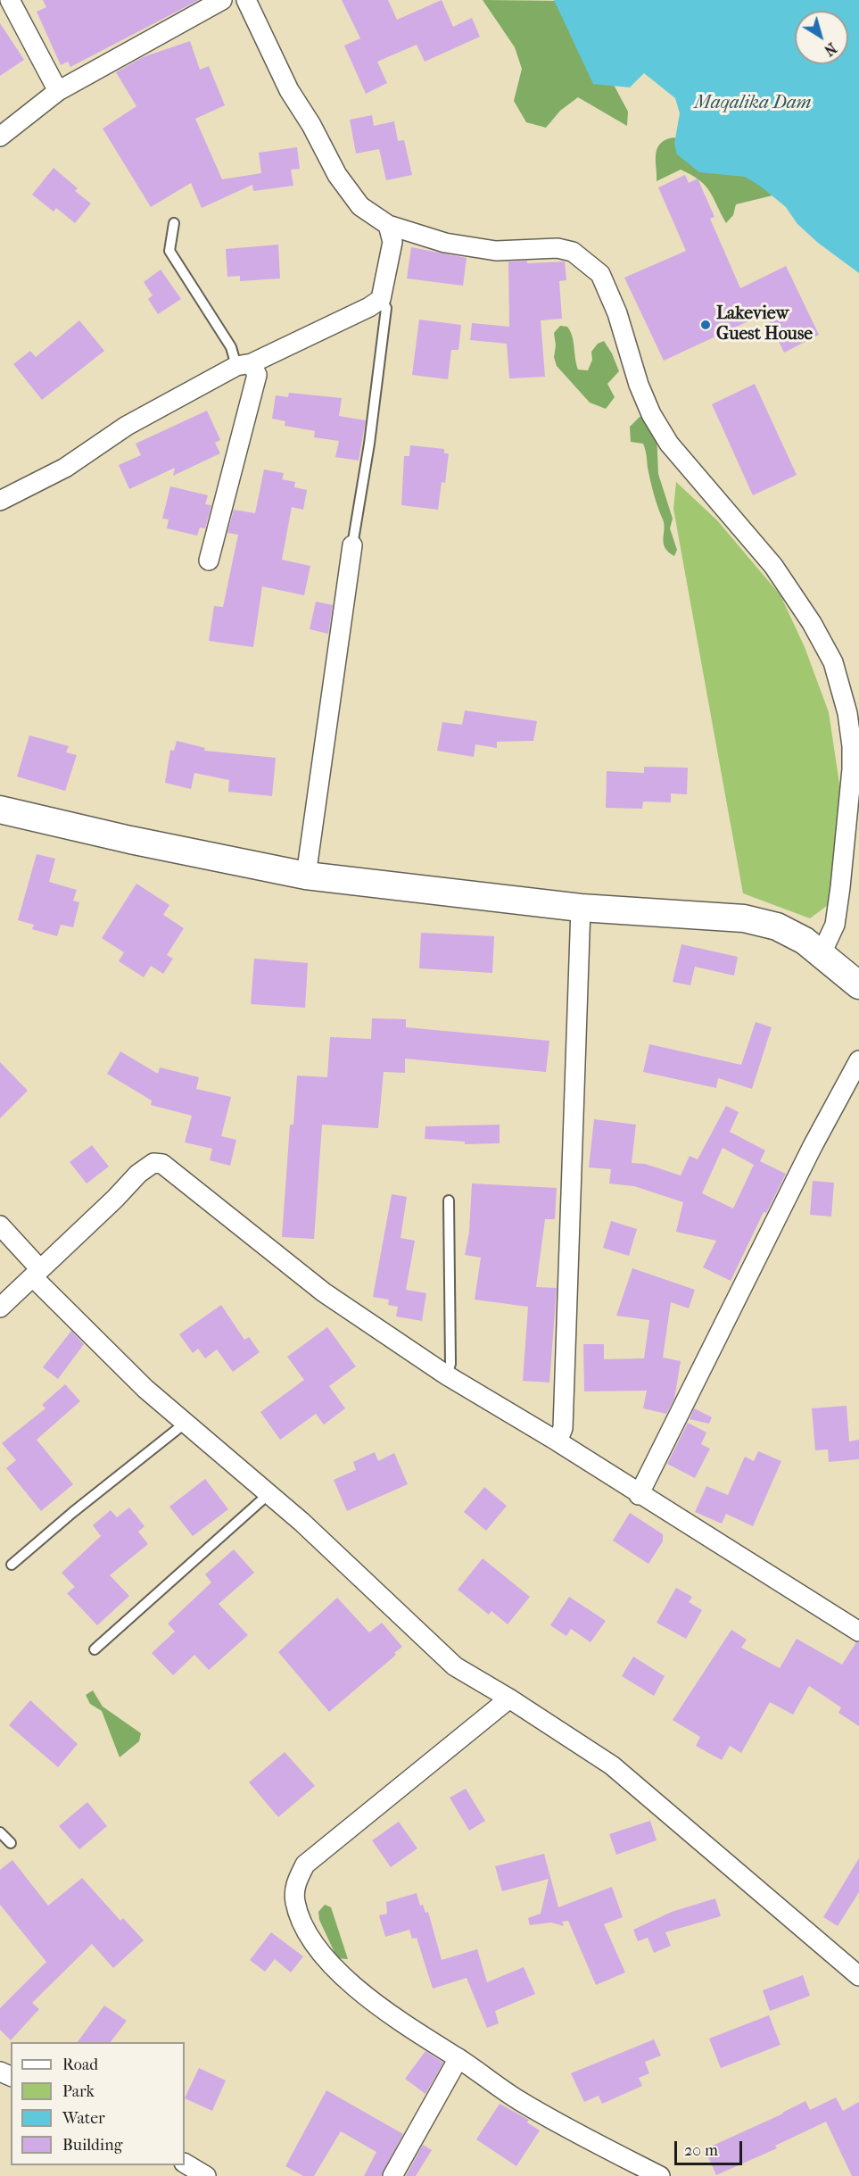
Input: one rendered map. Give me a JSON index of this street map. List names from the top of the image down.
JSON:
{
  "water": ["Maqalika Dam"],
  "places": ["Lakeview Guest House"],
  "legend": [
    "Road",
    "Park",
    "Water",
    "Building"
  ],
  "scale_bar": "20 m",
  "north": "bottom right"
}
